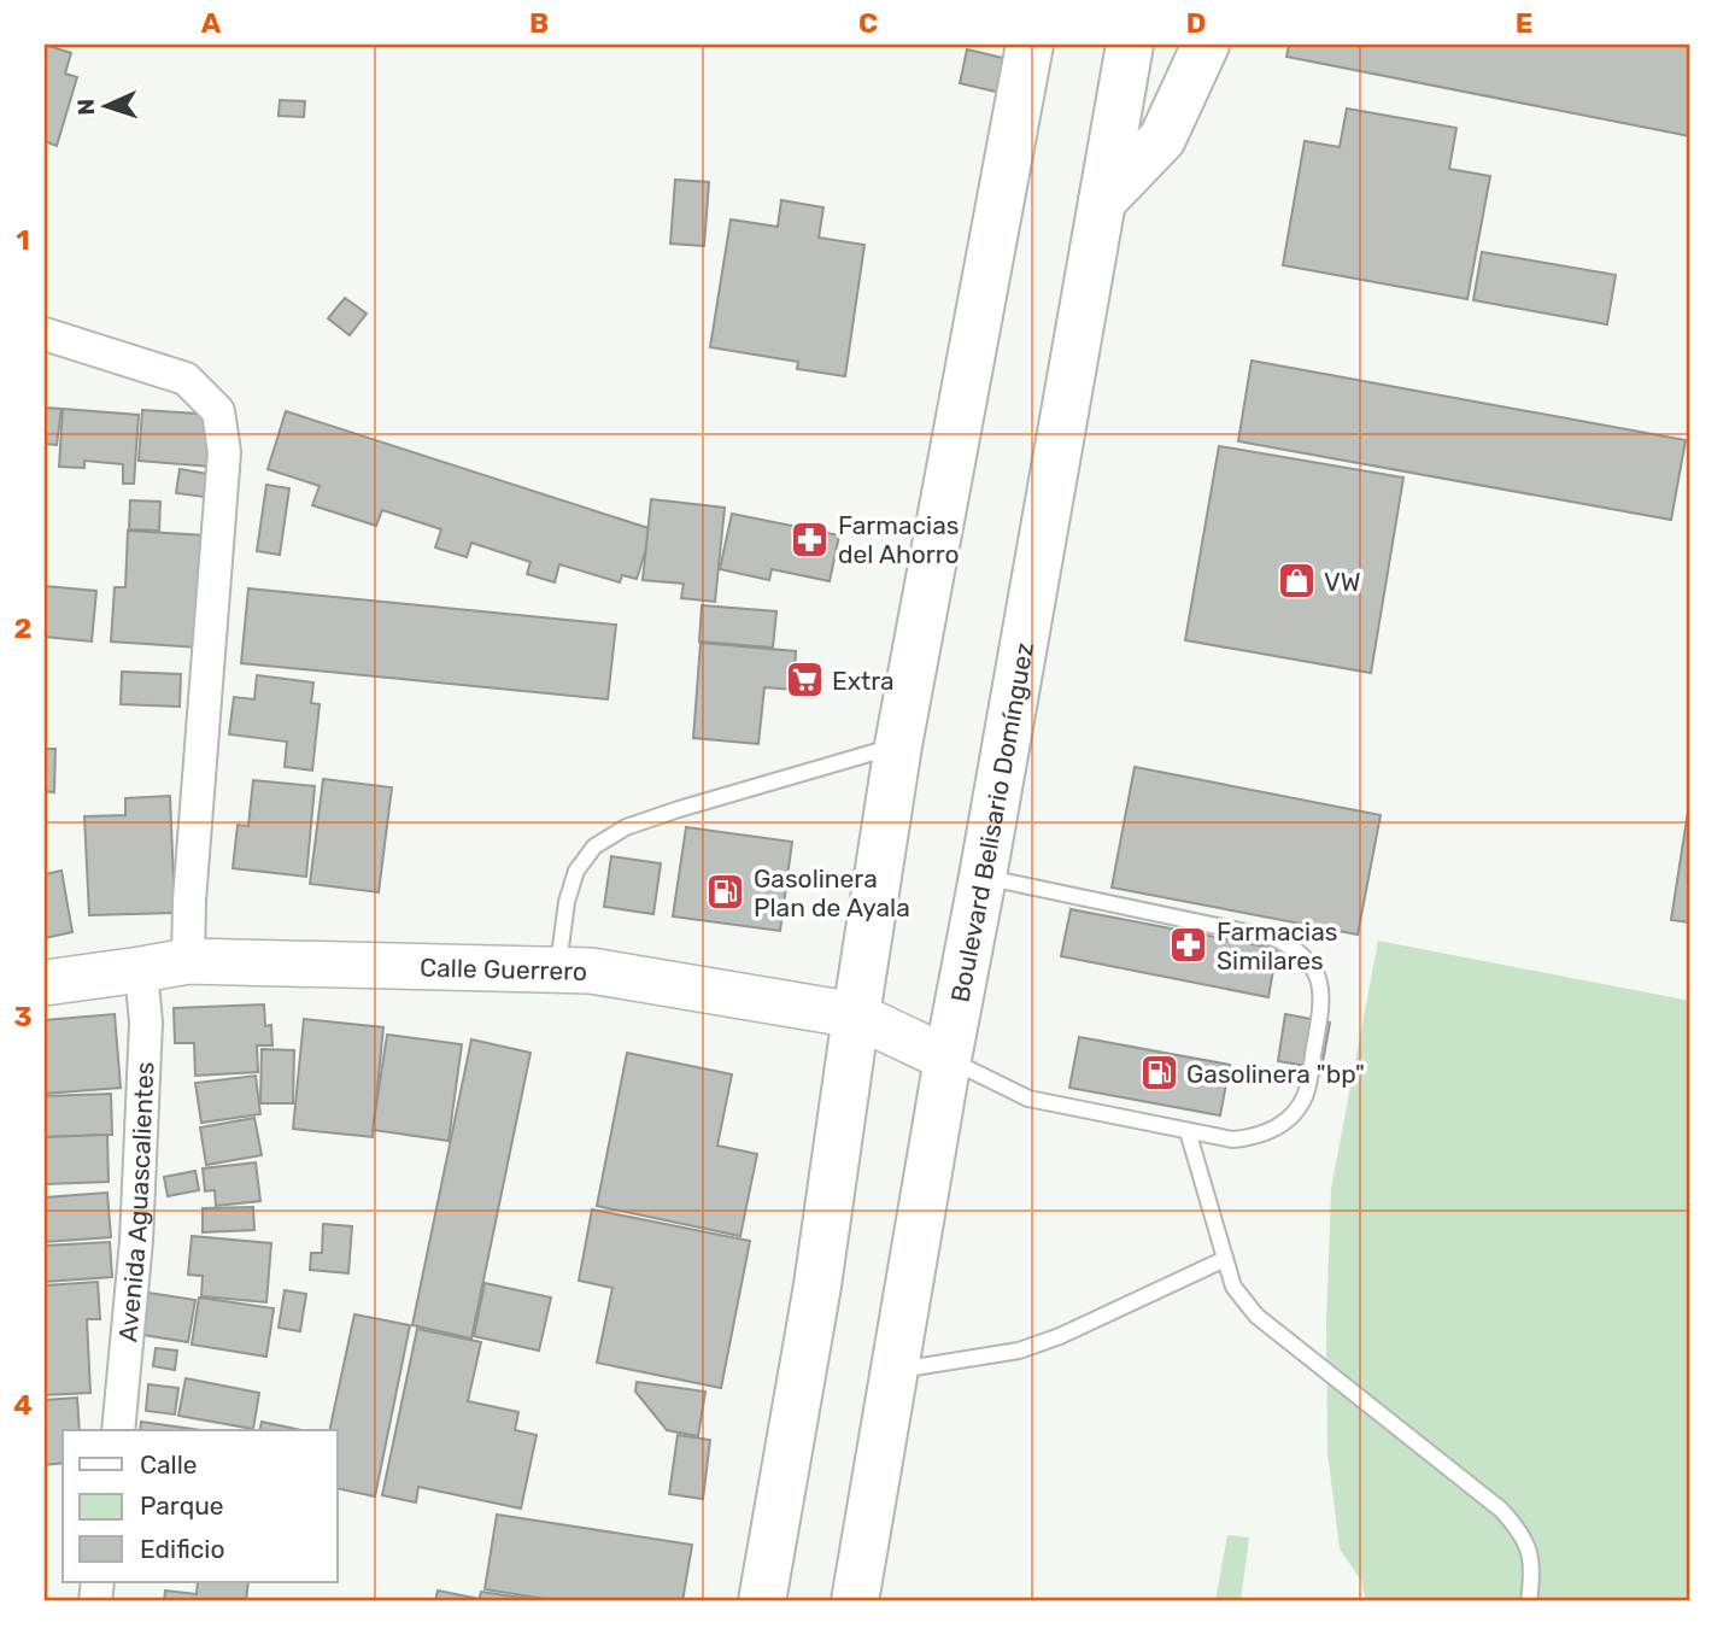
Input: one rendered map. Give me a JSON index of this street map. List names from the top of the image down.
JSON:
{
  "streets": {
    "main road": ["Boulevard Belisario Domínguez", "Calle Guerrero"],
    "street": ["Avenida Aguascalientes"]
  },
  "crossings": [
    ["Boulevard Belisario Domínguez", "Calle Guerrero"],
    ["Calle Guerrero", "Avenida Aguascalientes"]
  ],
  "places": {
    "pharmacy": ["Farmacias del Ahorro", "Farmacias Similares"],
    "shop": ["VW"],
    "supermarket": ["Extra"],
    "fuel station": ["Gasolinera Plan de Ayala", "Gasolinera \"bp\""]
  },
  "legend": ["Calle", "Parque", "Edificio"],
  "north": "left",
  "grid": {
    "columns": [
      "A",
      "B",
      "C",
      "D",
      "E"
    ],
    "rows": [
      "1",
      "2",
      "3",
      "4"
    ]
  }
}
